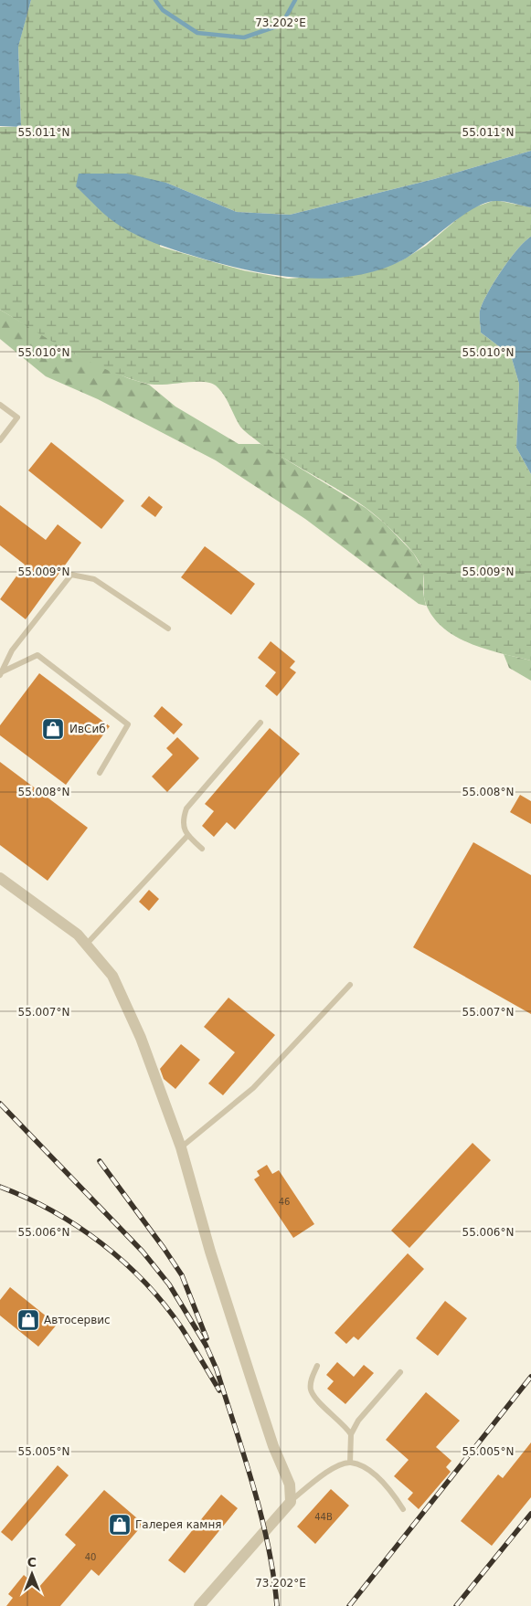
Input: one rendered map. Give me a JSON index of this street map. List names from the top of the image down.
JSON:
{
  "places": {
    "shop": ["ИвСиб", "Автосервис", "Галерея камня"]
  },
  "house_numbers": ["46", "44В", "40"],
  "north": "top",
  "coordinates": [
    "73.202°E",
    "55.011°N",
    "55.010°N",
    "55.009°N",
    "55.008°N",
    "55.007°N",
    "55.006°N",
    "55.005°N"
  ]
}
